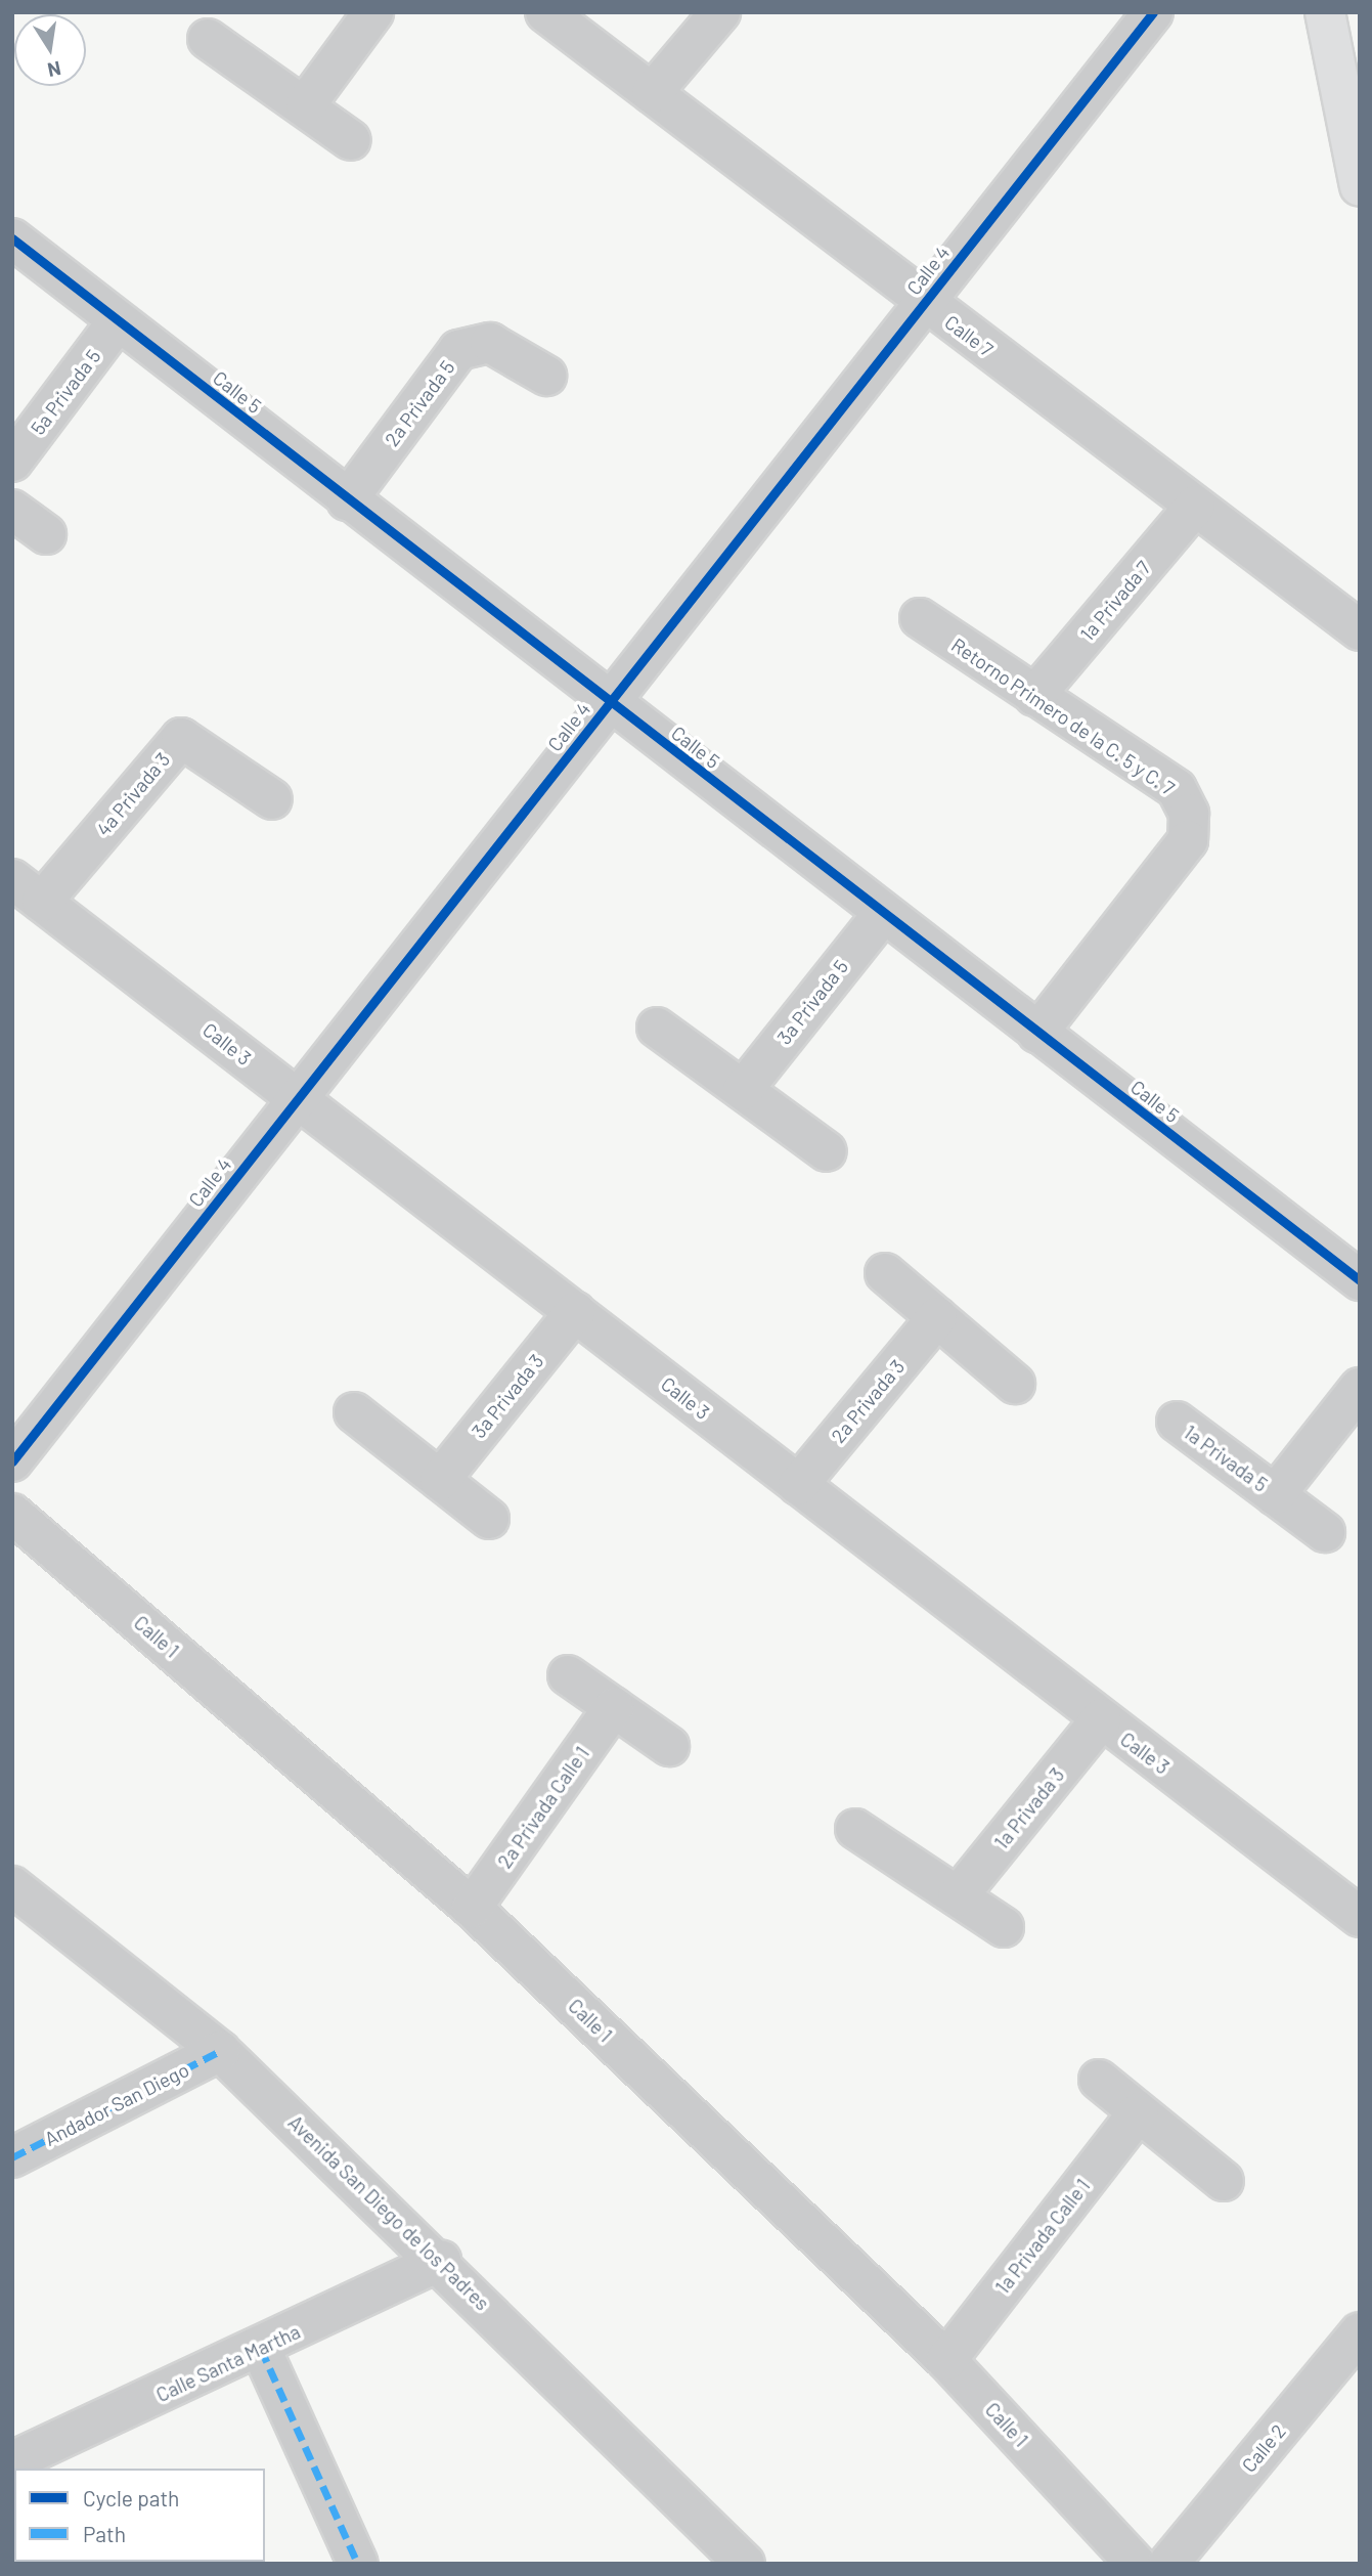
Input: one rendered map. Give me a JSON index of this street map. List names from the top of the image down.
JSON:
{
  "streets": {
    "street": [
      "Calle 4",
      "Calle 7",
      "5a Privada 5",
      "Calle 5",
      "2a Privada 5",
      "1a Privada 7",
      "Retorno Primero de la C. 5 y C. 7",
      "4a Privada 3",
      "3a Privada 5",
      "Calle 3",
      "3a Privada 3",
      "2a Privada 3",
      "1a Privada 5",
      "Calle 1",
      "2a Privada Calle 1",
      "1a Privada 3",
      "Andador San Diego",
      "Avenida San Diego de los Padres",
      "1a Privada Calle 1",
      "Calle Santa Martha",
      "Calle 2"
    ]
  },
  "crossings": [
    ["Calle 4", "Calle 7"],
    ["Calle 4", "Calle 5"],
    ["Calle 4", "Calle 3"],
    ["Calle 7", "1a Privada 7"],
    ["5a Privada 5", "Calle 5"],
    ["Calle 5", "2a Privada 5"],
    ["Calle 5", "Retorno Primero de la C. 5 y C. 7"],
    ["Calle 5", "3a Privada 5"],
    ["1a Privada 7", "Retorno Primero de la C. 5 y C. 7"],
    ["4a Privada 3", "Calle 3"],
    ["Calle 3", "3a Privada 3"],
    ["Calle 3", "2a Privada 3"],
    ["Calle 3", "1a Privada 3"],
    ["Calle 1", "2a Privada Calle 1"],
    ["Calle 1", "1a Privada Calle 1"],
    ["Andador San Diego", "Avenida San Diego de los Padres"],
    ["Avenida San Diego de los Padres", "Calle Santa Martha"]
  ],
  "legend": ["Cycle path", "Path"],
  "north": "bottom"
}
